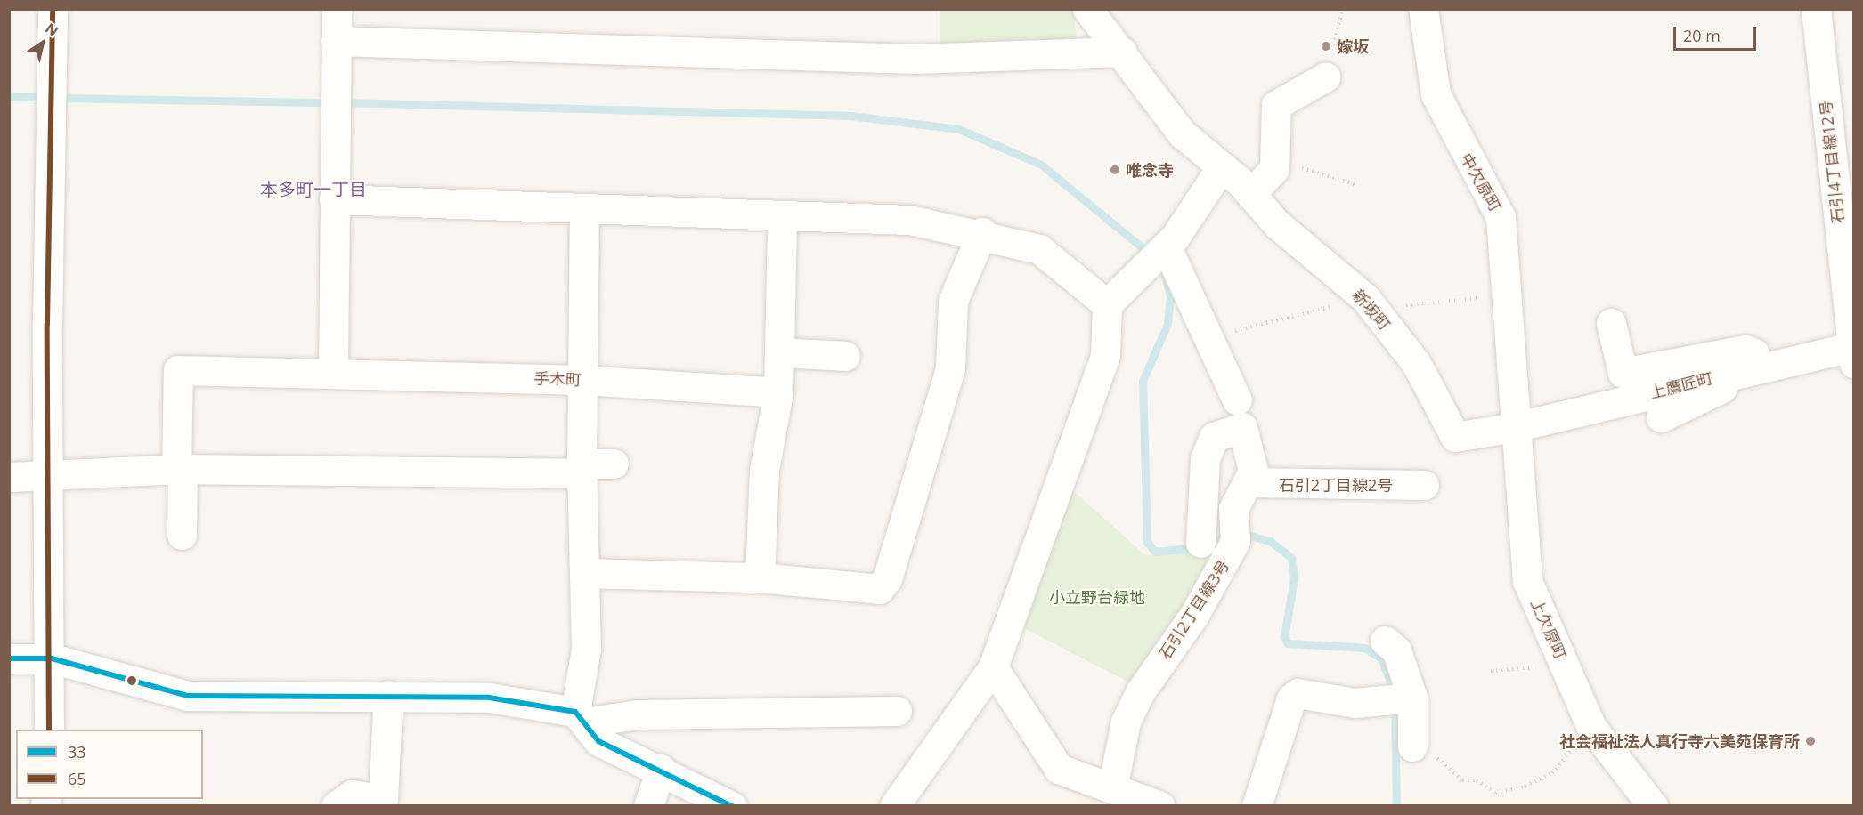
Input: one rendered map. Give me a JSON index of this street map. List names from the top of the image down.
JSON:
{
  "streets": {
    "street": [
      "石引4丁目線12号",
      "中欠原町",
      "新坂町",
      "手木町",
      "上鷹匠町",
      "石引2丁目線2号",
      "石引2丁目線3号",
      "上欠原町"
    ]
  },
  "crossings": [
    ["石引4丁目線12号", "上鷹匠町"],
    ["中欠原町", "新坂町"],
    ["中欠原町", "上鷹匠町"],
    ["中欠原町", "上欠原町"],
    ["新坂町", "上鷹匠町"],
    ["新坂町", "上欠原町"],
    ["上鷹匠町", "上欠原町"],
    ["石引2丁目線2号", "石引2丁目線3号"]
  ],
  "districts": ["本多町一丁目"],
  "parks": ["小立野台緑地"],
  "places": ["嫁坂", "唯念寺", "社会福祉法人真行寺六美苑保育所"],
  "lines": ["transit line 65", "transit line 33"],
  "legend": ["33", "65"],
  "scale_bar": "20 m",
  "north": "top right"
}
